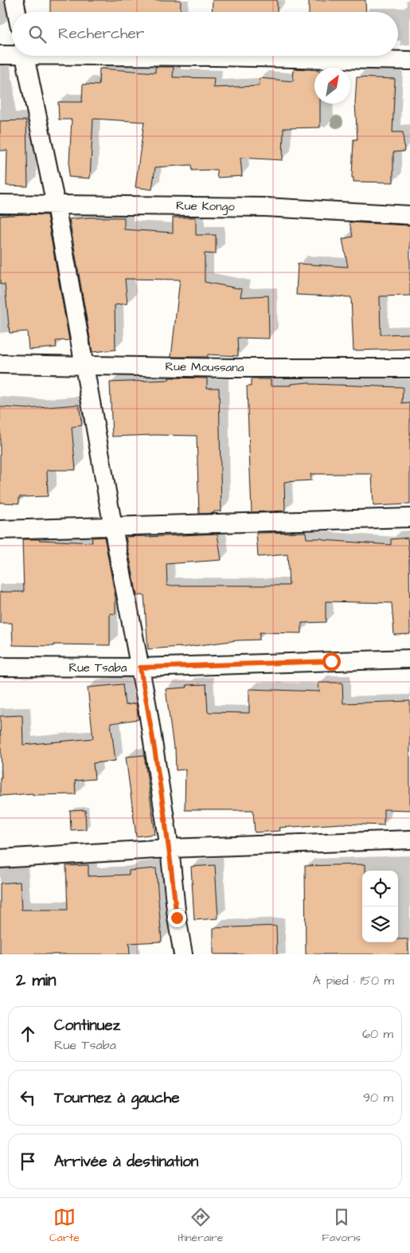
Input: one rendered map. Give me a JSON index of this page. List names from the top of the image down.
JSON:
{
  "streets": {
    "street": ["Rue Kongo", "Rue Moussana", "Rue Tsaba"]
  },
  "north": "top right",
  "page": {
    "search": "Rechercher",
    "heading": ["2 min", "À pied · 150 m"],
    "list": [
      ["Continuez", "Rue Tsaba", "60 m"],
      ["Tournez à gauche", "90 m"],
      "Arrivée à destination"
    ],
    "nav": ["Carte", "Itinéraire", "Favoris"]
  }
}
